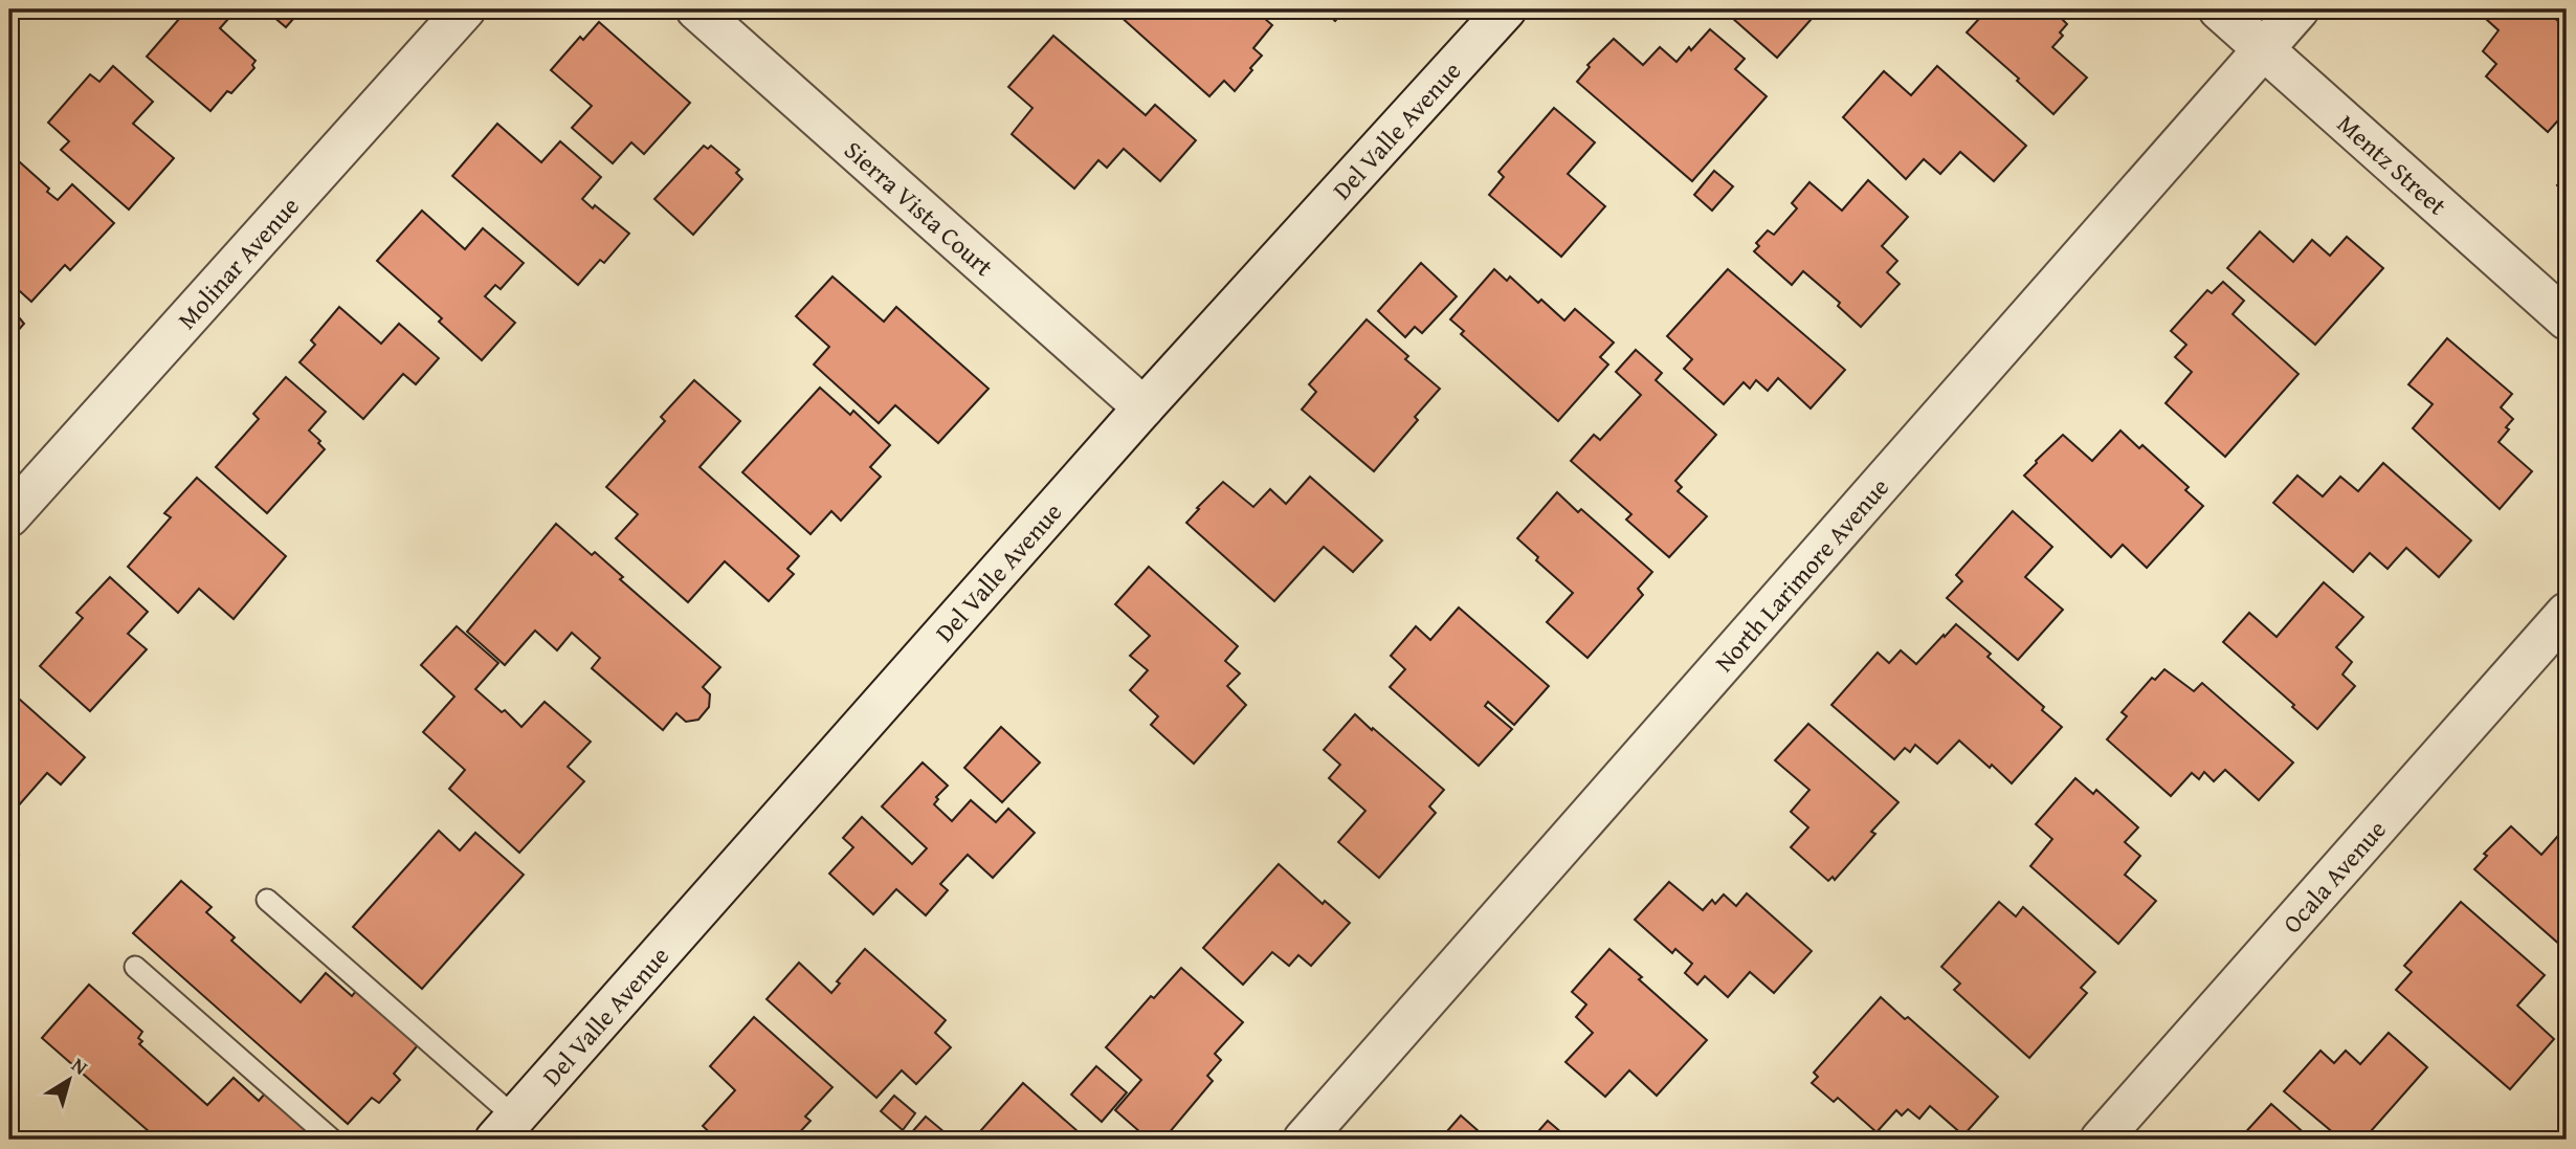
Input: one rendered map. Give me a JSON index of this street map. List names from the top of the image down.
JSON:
{
  "streets": {
    "street": [
      "Del Valle Avenue",
      "Mentz Street",
      "Sierra Vista Court",
      "Molinar Avenue",
      "North Larimore Avenue",
      "Ocala Avenue"
    ]
  },
  "crossings": [
    ["Del Valle Avenue", "Sierra Vista Court"],
    ["Mentz Street", "North Larimore Avenue"]
  ],
  "north": "top right"
}
